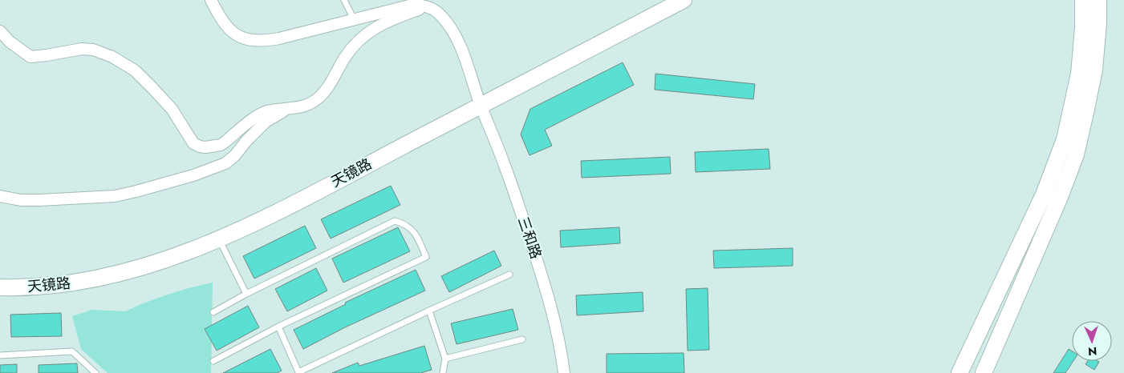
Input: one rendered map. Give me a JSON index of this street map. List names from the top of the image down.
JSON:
{
  "streets": {
    "street": ["天镜路", "三和路"]
  },
  "crossings": [
    ["天镜路", "三和路"]
  ],
  "north": "bottom"
}
